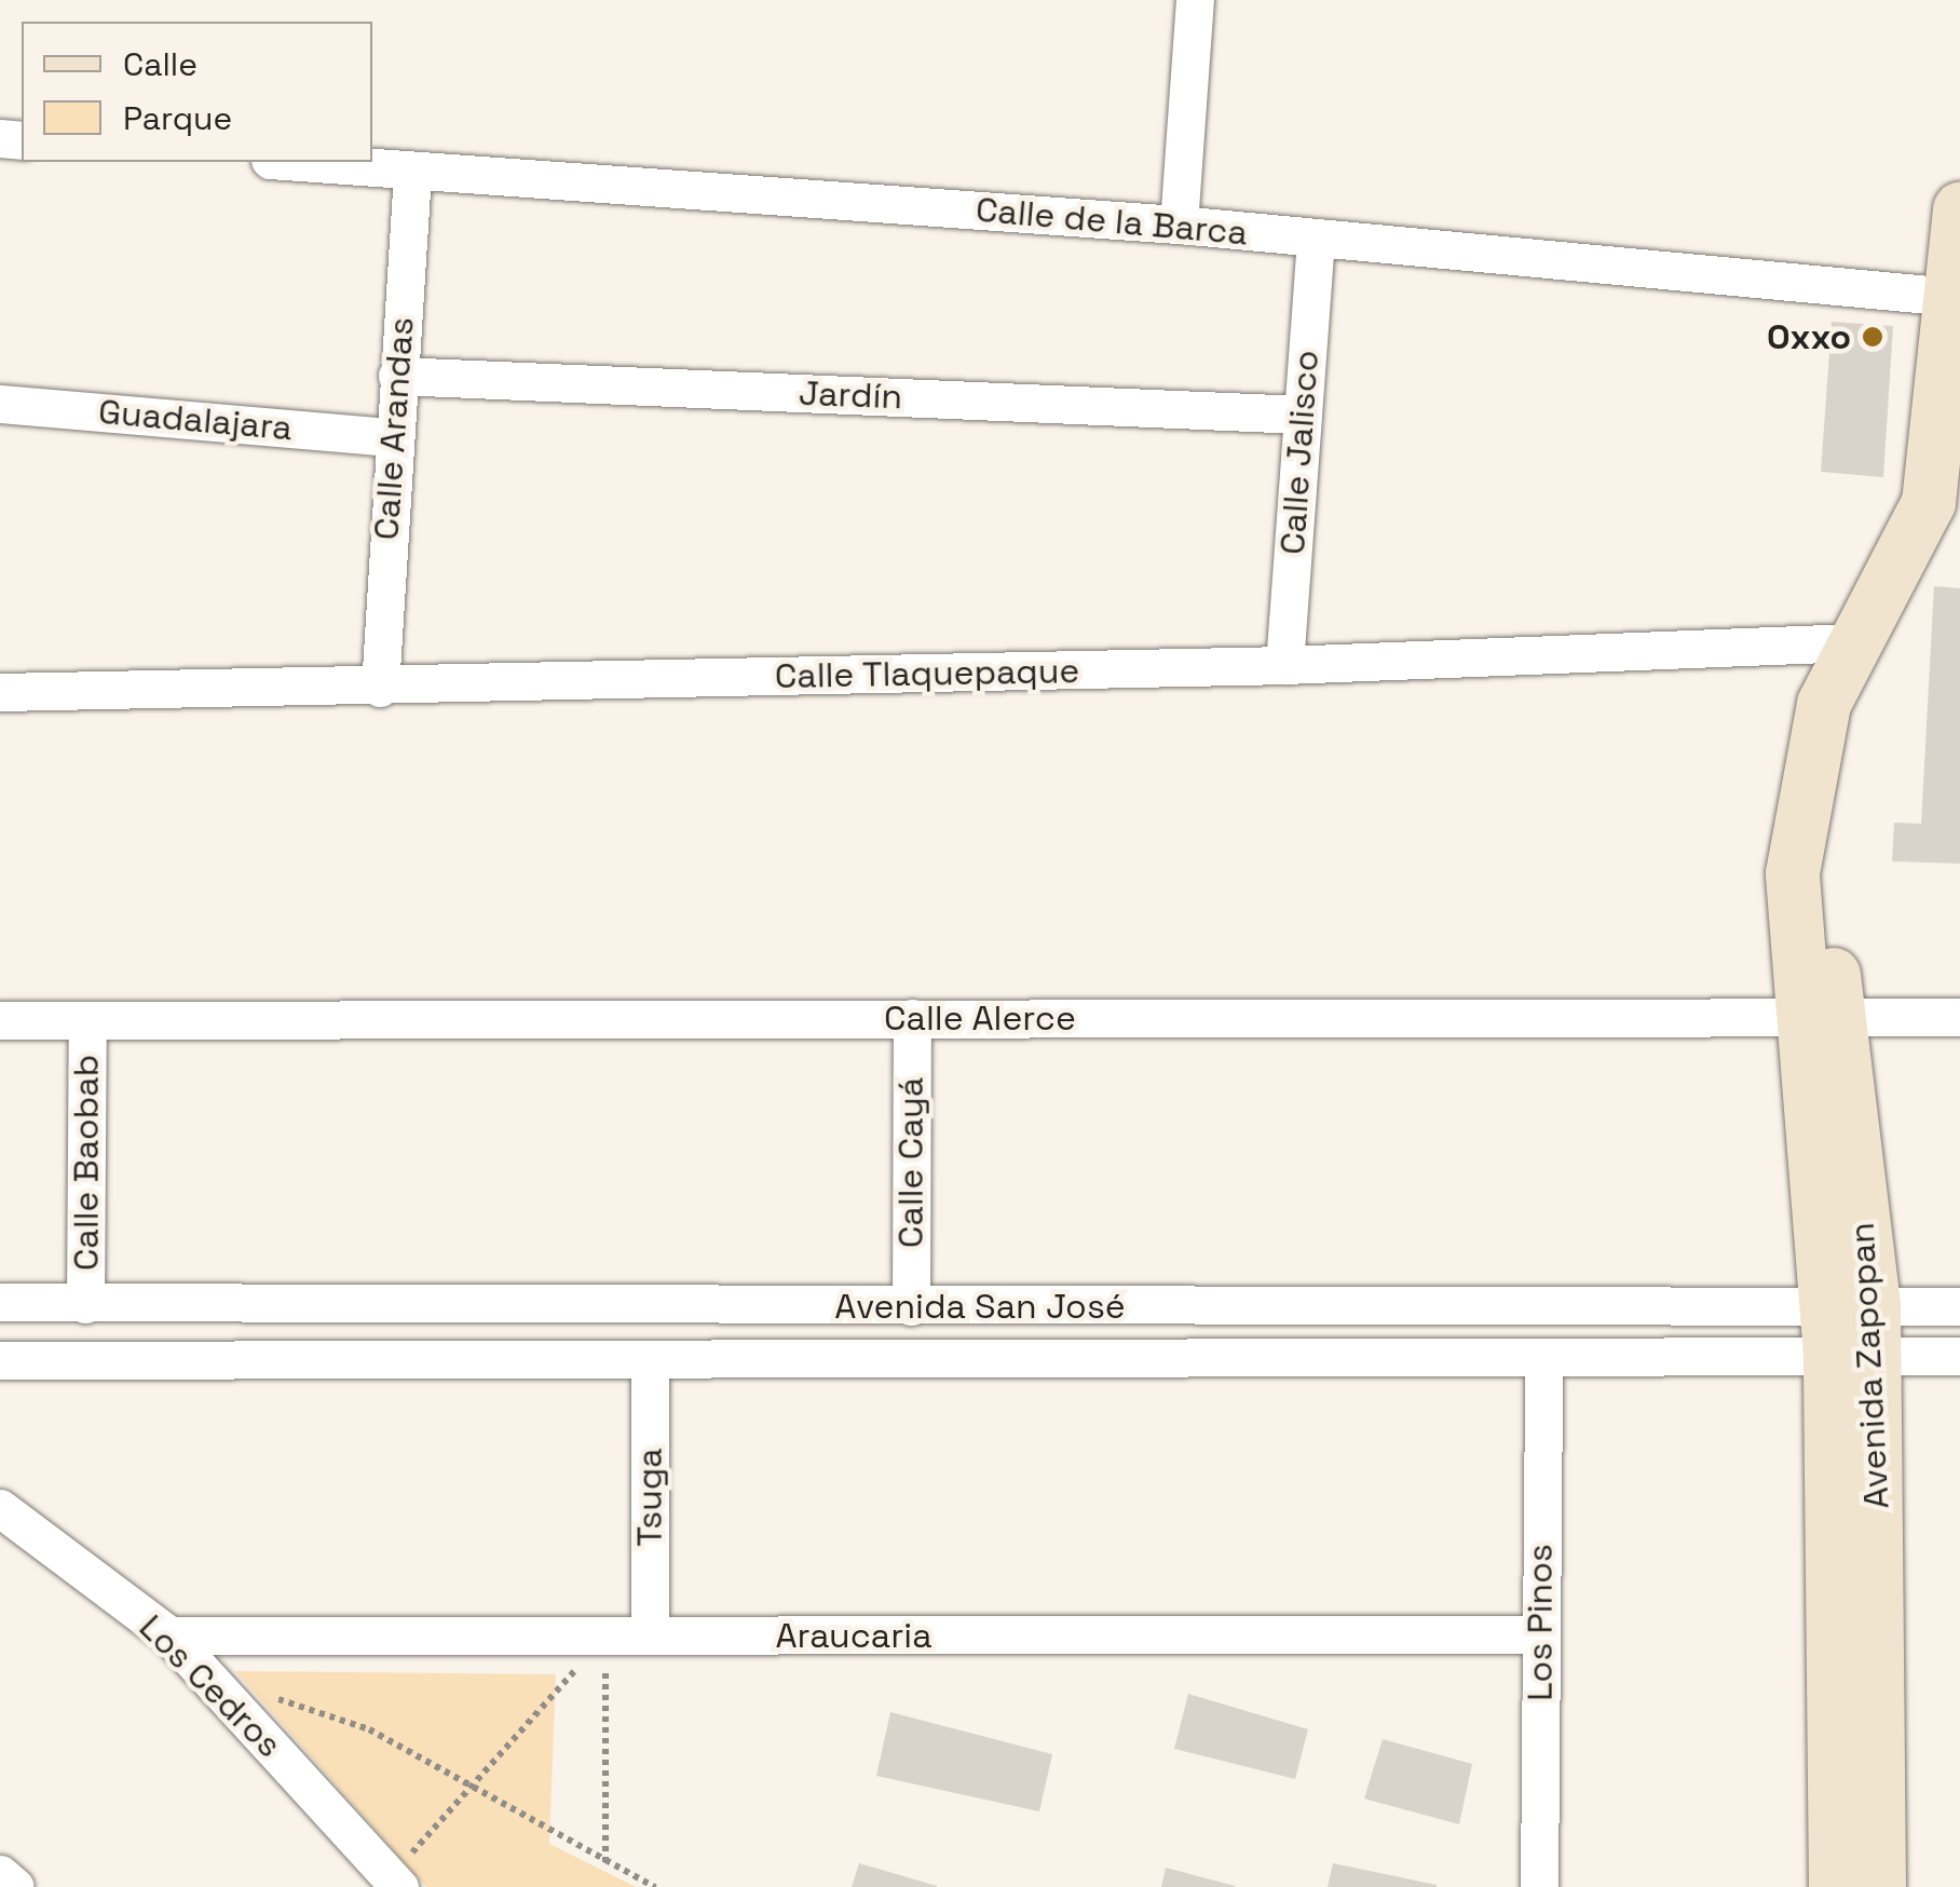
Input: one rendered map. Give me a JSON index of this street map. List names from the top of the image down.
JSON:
{
  "streets": {
    "street": [
      "Calle de la Barca",
      "Jardín",
      "Guadalajara",
      "Calle Arandas",
      "Calle Jalisco",
      "Calle Tlaquepaque",
      "Calle Alerce",
      "Calle Baobab",
      "Calle Cayá",
      "Avenida San José",
      "Avenida Zapopan",
      "Tsuga",
      "Los Pinos",
      "Araucaria",
      "Los Cedros"
    ]
  },
  "crossings": [
    ["Calle de la Barca", "Calle Arandas"],
    ["Calle de la Barca", "Calle Jalisco"],
    ["Calle de la Barca", "Avenida Zapopan"],
    ["Jardín", "Calle Arandas"],
    ["Jardín", "Calle Jalisco"],
    ["Guadalajara", "Calle Arandas"],
    ["Calle Arandas", "Calle Tlaquepaque"],
    ["Calle Jalisco", "Calle Tlaquepaque"],
    ["Calle Tlaquepaque", "Avenida Zapopan"],
    ["Calle Alerce", "Calle Baobab"],
    ["Calle Alerce", "Calle Cayá"],
    ["Calle Alerce", "Avenida Zapopan"],
    ["Calle Baobab", "Avenida San José"],
    ["Calle Cayá", "Avenida San José"],
    ["Avenida San José", "Avenida Zapopan"],
    ["Avenida San José", "Tsuga"],
    ["Avenida San José", "Los Pinos"],
    ["Tsuga", "Araucaria"],
    ["Los Pinos", "Araucaria"],
    ["Araucaria", "Los Cedros"]
  ],
  "places": ["Oxxo"],
  "legend": ["Calle", "Parque"]
}
